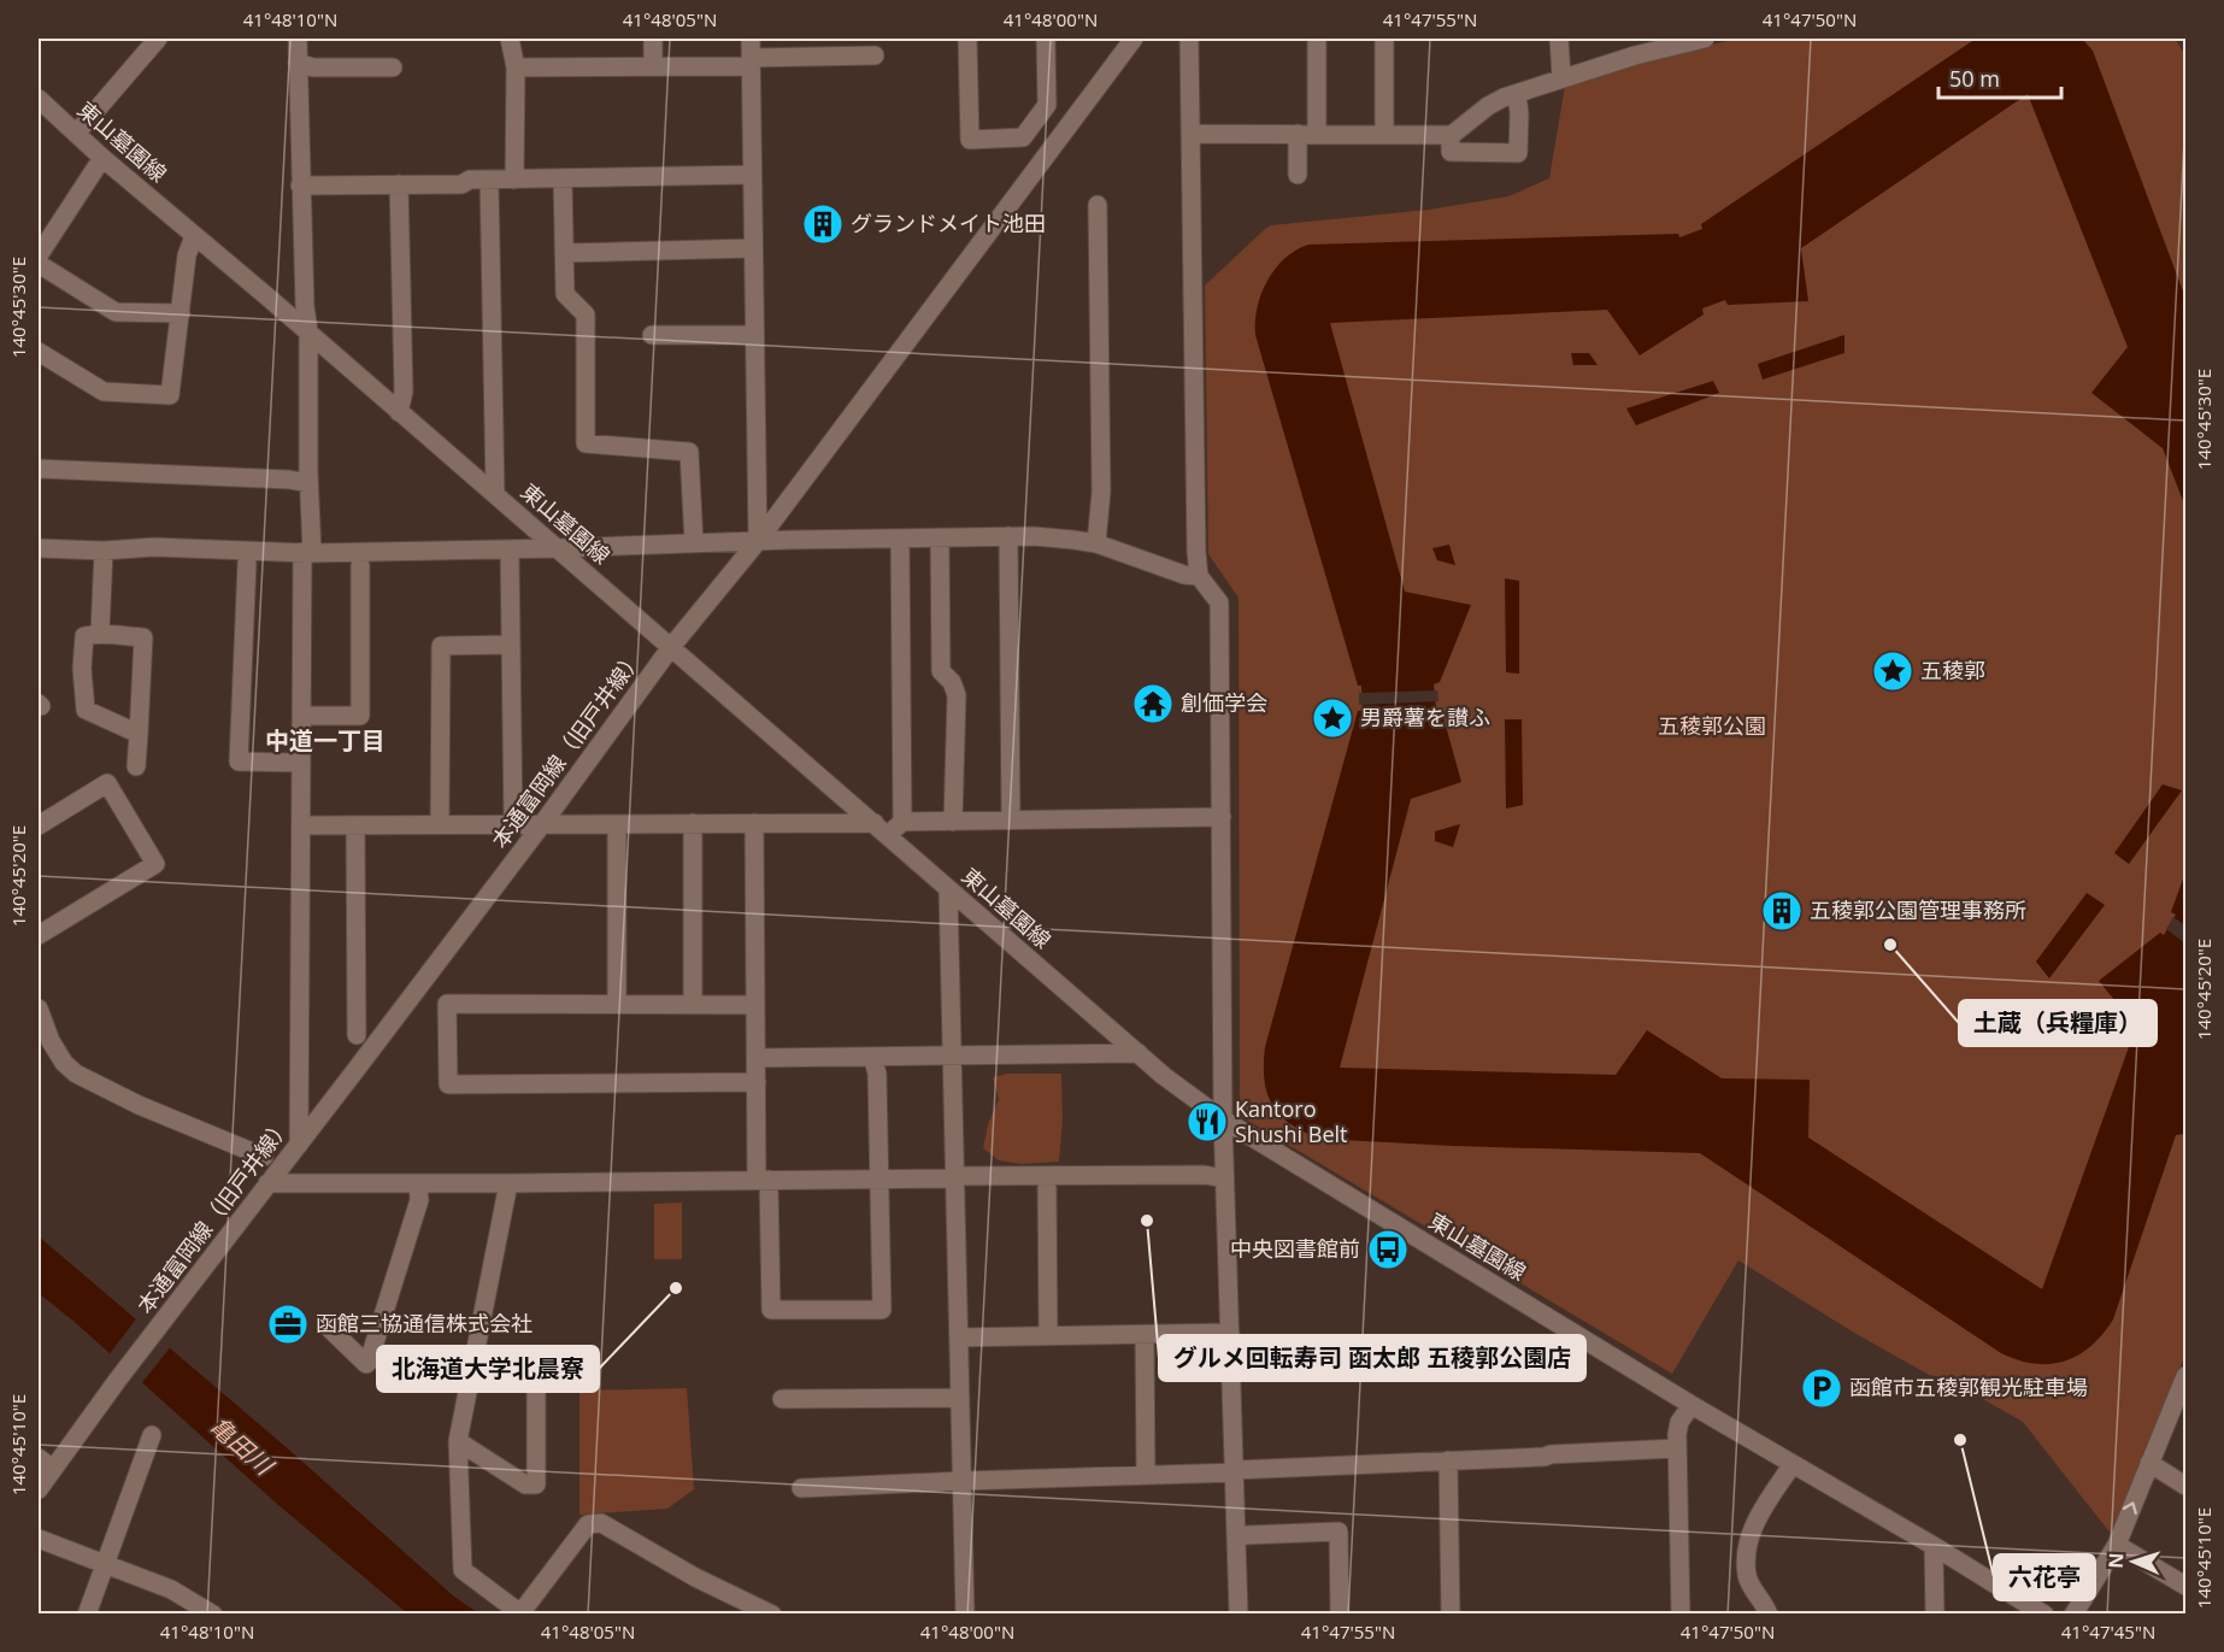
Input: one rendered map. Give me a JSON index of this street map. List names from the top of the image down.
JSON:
{
  "streets": {
    "street": ["東山墓園線", "本通富岡線（旧戸井線）"]
  },
  "crossings": [
    ["東山墓園線", "本通富岡線（旧戸井線）"]
  ],
  "districts": ["中道一丁目"],
  "water": ["亀田川"],
  "parks": ["五稜郭公園"],
  "places": {
    "building": ["グランドメイト池田", "五稜郭公園管理事務所"],
    "place": ["五稜郭", "男爵薯を讃ふ"],
    "temple": ["創価学会"],
    "other": [
      "土蔵（兵糧庫）",
      "グルメ回転寿司 函太郎 五稜郭公園店",
      "北海道大学北晨寮",
      "六花亭"
    ],
    "restaurant": ["Kantoro Shushi Belt"],
    "bus stop": ["中央図書館前"],
    "office": ["函館三協通信株式会社"],
    "parking": ["函館市五稜郭観光駐車場"]
  },
  "scale_bar": "50 m",
  "north": "left",
  "coordinates": [
    "41°48'10\"N",
    "41°48'05\"N",
    "41°48'00\"N",
    "41°47'55\"N",
    "41°47'50\"N",
    "140°45'30\"E",
    "140°45'20\"E",
    "140°45'10\"E",
    "41°47'45\"N"
  ]
}
